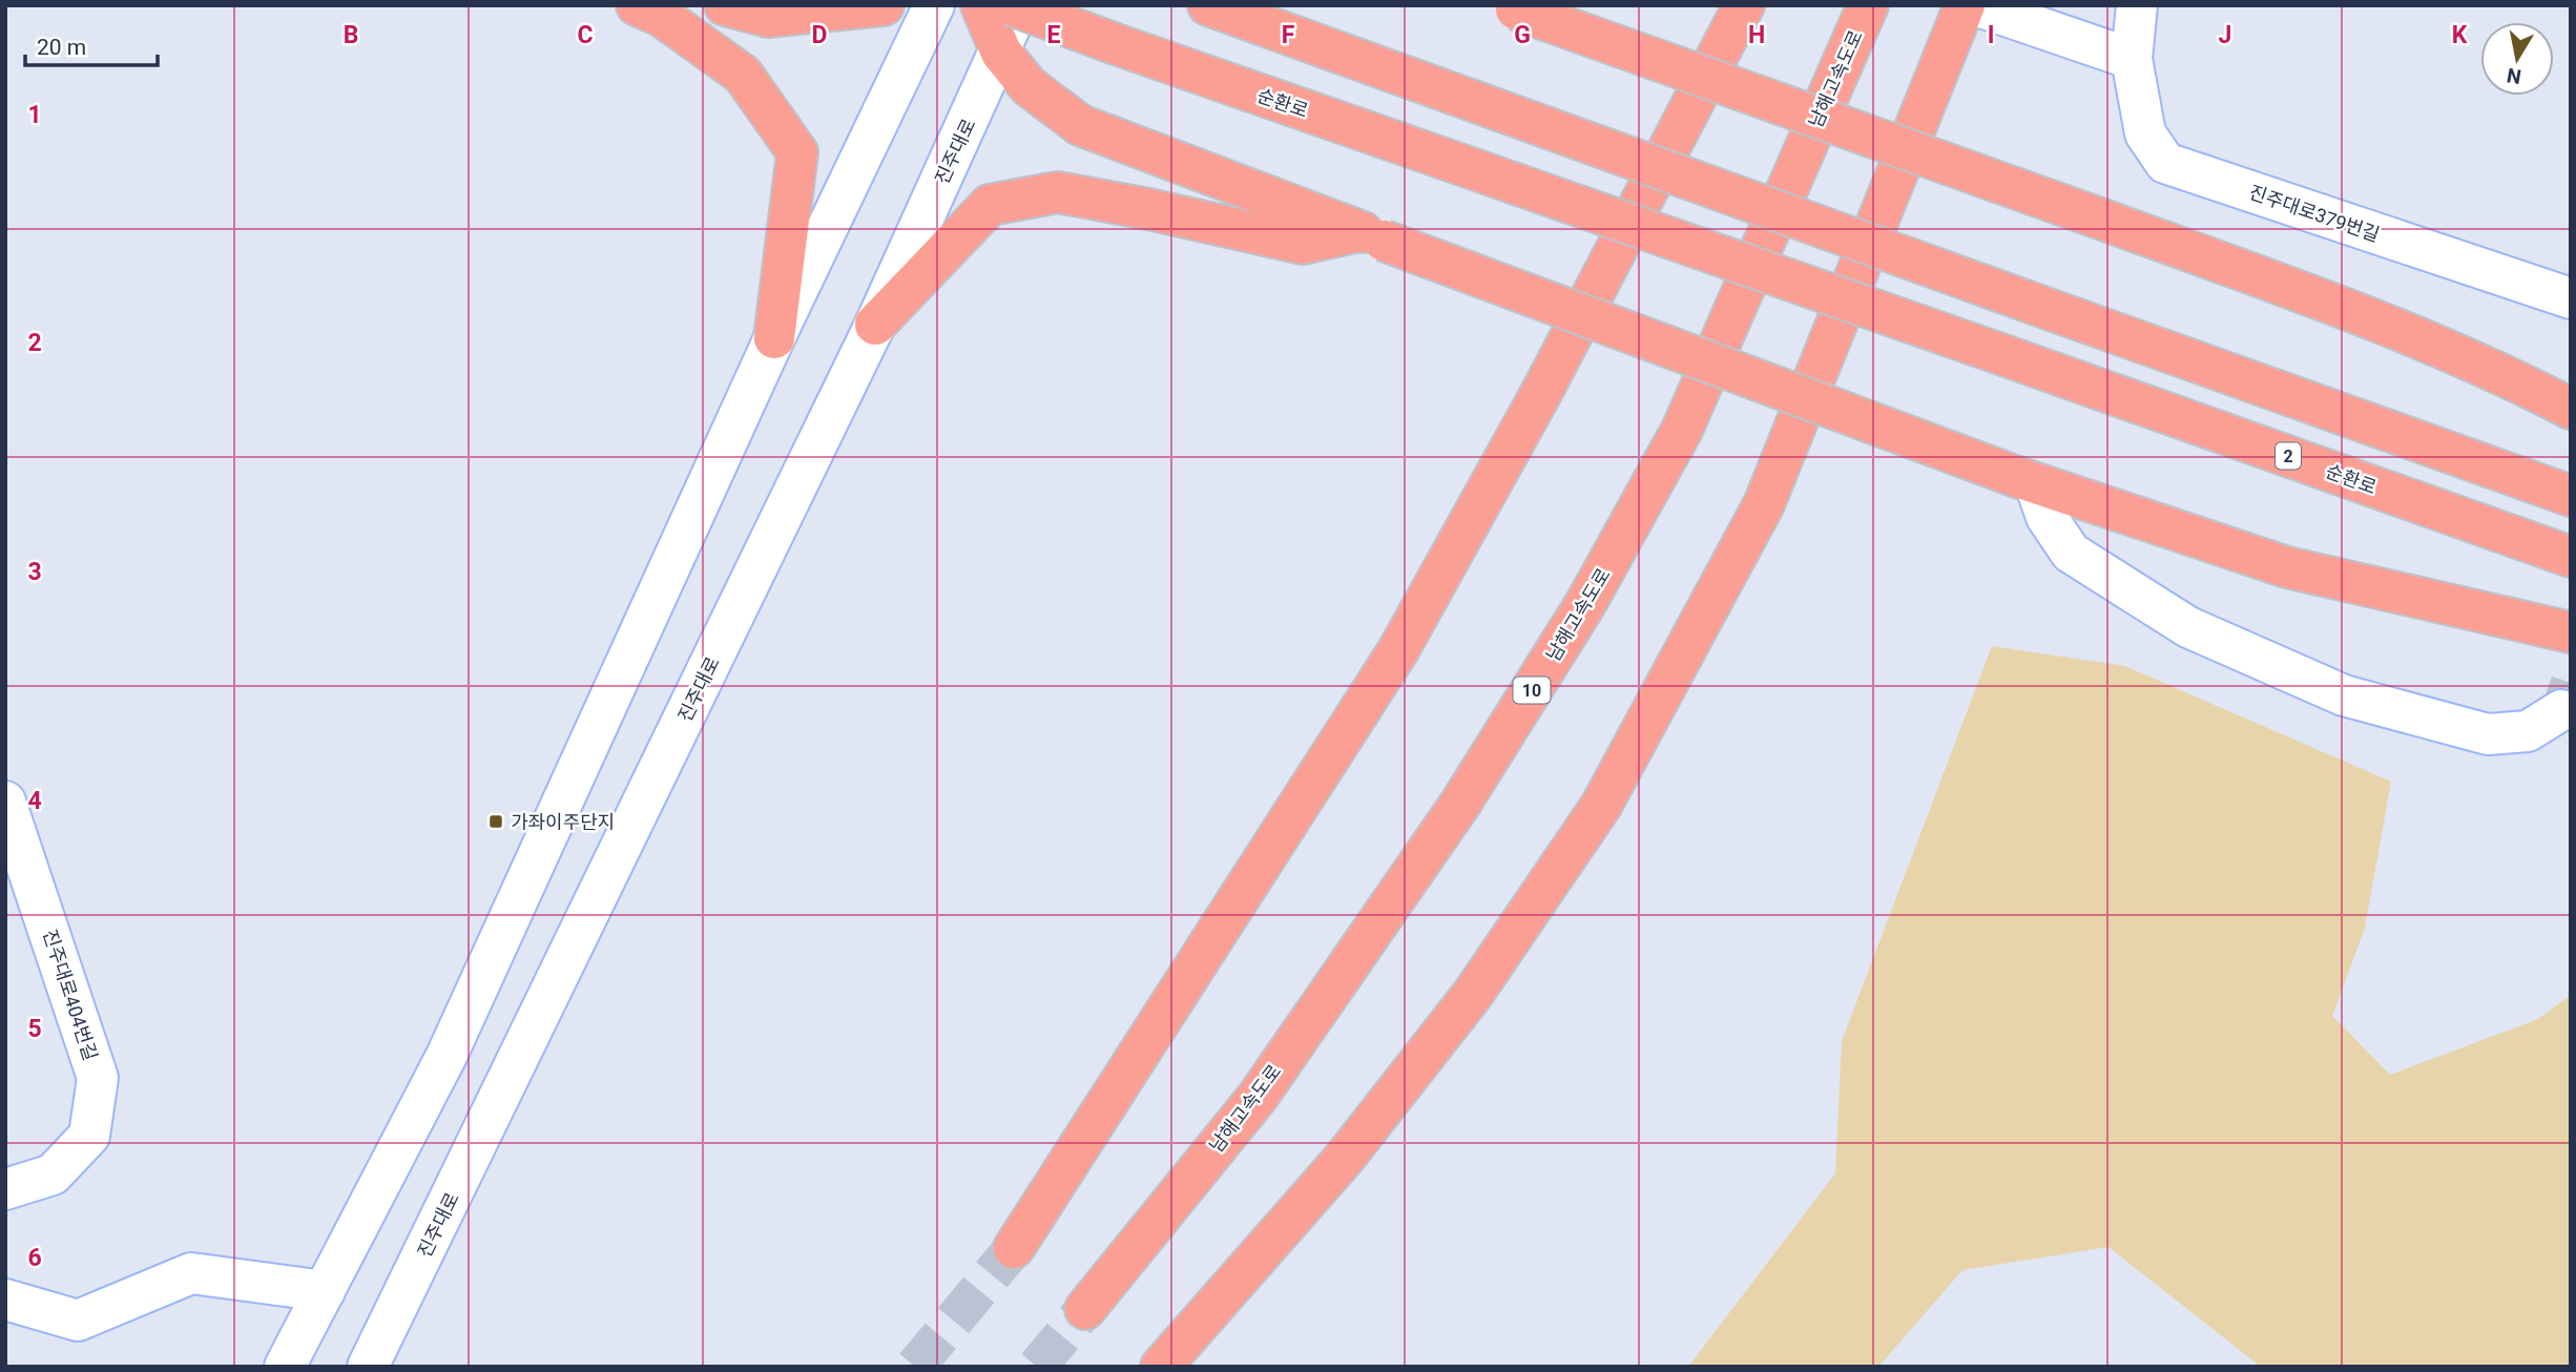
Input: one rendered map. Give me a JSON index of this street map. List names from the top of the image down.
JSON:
{
  "streets": {
    "highway": [
      "남해고속도로",
      "순환로",
      "2",
      "10"
    ],
    "street": ["진주대로", "진주대로379번길", "진주대로404번길"]
  },
  "places": {
    "transit": ["가좌이주단지"]
  },
  "scale_bar": "20 m",
  "north": "bottom",
  "grid": {
    "columns": [
      "B",
      "C",
      "D",
      "E",
      "F",
      "G",
      "H",
      "I",
      "J",
      "K"
    ],
    "rows": [
      "1",
      "2",
      "3",
      "4",
      "5",
      "6"
    ]
  }
}
